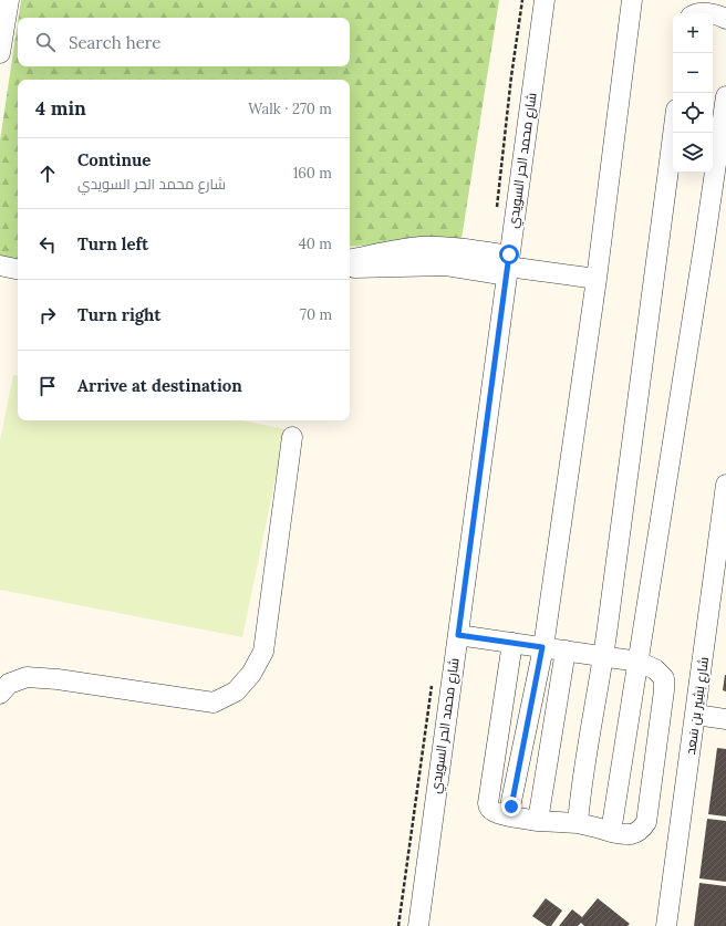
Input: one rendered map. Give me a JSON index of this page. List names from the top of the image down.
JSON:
{
  "streets": {
    "street": ["شارع محمد الحر السويدي", "شارع بَشِير بن سَعد"]
  },
  "page": {
    "map_buttons": ["+", "−"],
    "search": "Search here",
    "heading": ["4 min", "Walk · 270 m"],
    "list": [
      ["Continue", "شارع محمد الحر السويدي", "160 m"],
      ["Turn left", "40 m"],
      ["Turn right", "70 m"],
      "Arrive at destination"
    ]
  }
}
